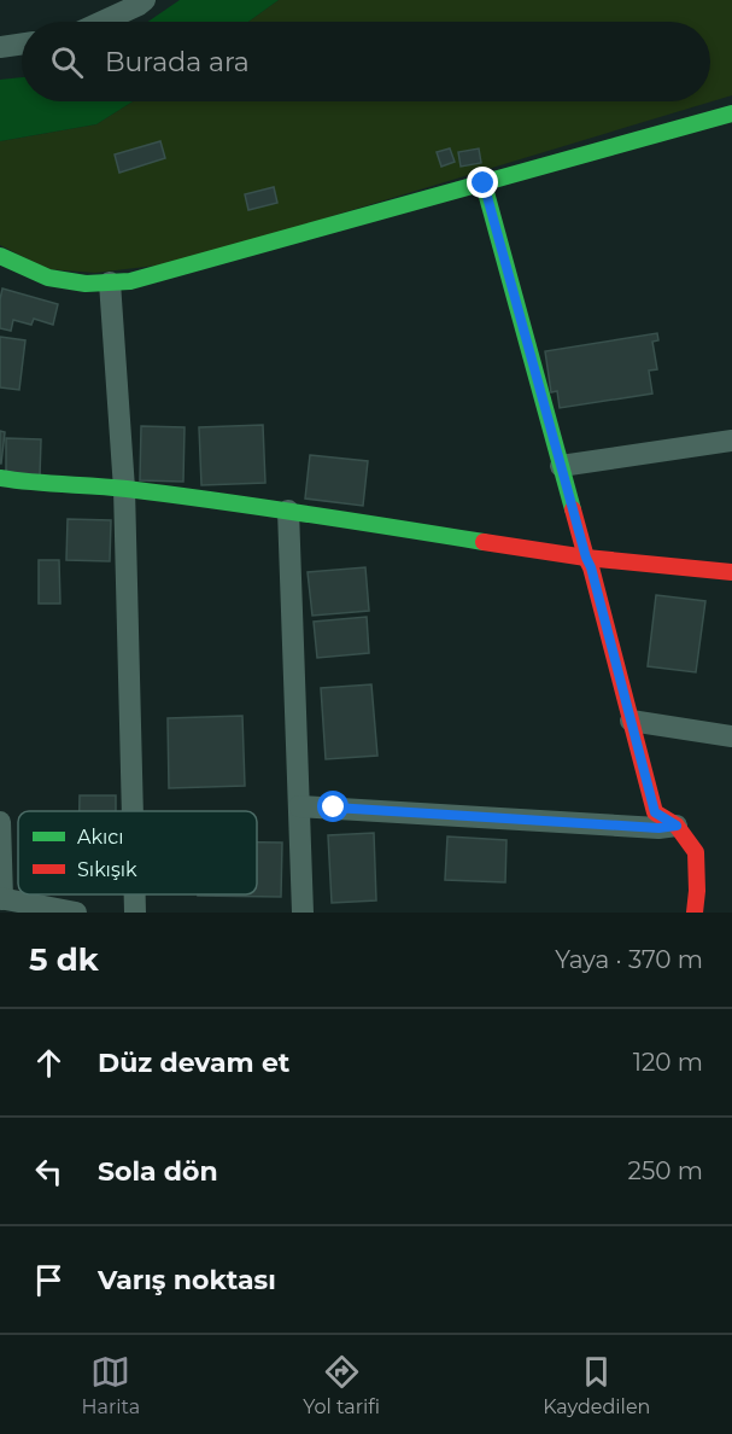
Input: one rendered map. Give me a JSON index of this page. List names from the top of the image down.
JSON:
{
  "legend": ["Akıcı", "Sıkışık"],
  "page": {
    "search": "Burada ara",
    "heading": ["5 dk", "Yaya · 370 m"],
    "list": [
      ["Düz devam et", "120 m"],
      ["Sola dön", "250 m"],
      "Varış noktası"
    ],
    "nav": ["Harita", "Yol tarifi", "Kaydedilen"]
  }
}
